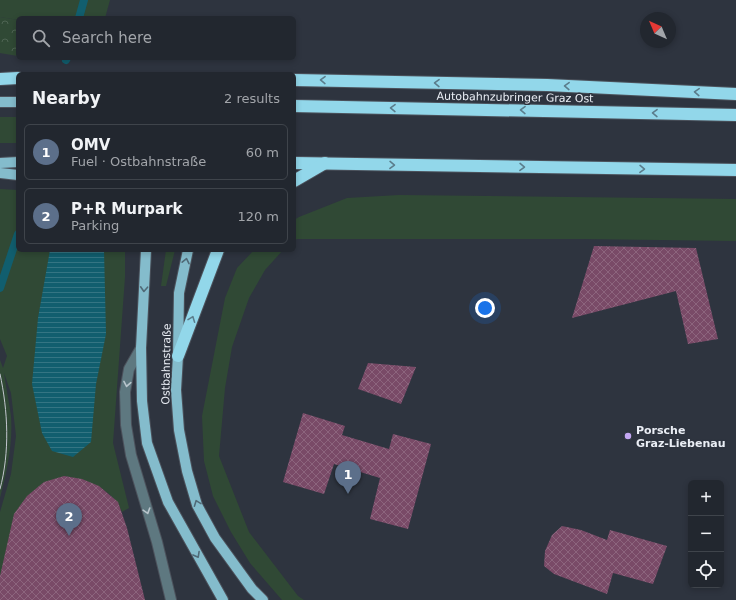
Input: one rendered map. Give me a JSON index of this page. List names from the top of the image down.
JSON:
{
  "streets": {
    "highway": ["Autobahnzubringer Graz Ost"],
    "main road": ["Ostbahnstraße"]
  },
  "places": ["Porsche Graz-Liebenau"],
  "north": "top left",
  "page": {
    "search": "Search here",
    "heading": ["Nearby", "2 results"],
    "list": [
      {
        "mark": "1",
        "name": "OMV",
        "note": "Fuel · Ostbahnstraße",
        "value": "60 m"
      },
      {
        "mark": "2",
        "name": "P+R Murpark",
        "note": "Parking",
        "value": "120 m"
      }
    ],
    "pins": ["1", "2"],
    "map_buttons": ["+", "−"]
  }
}
